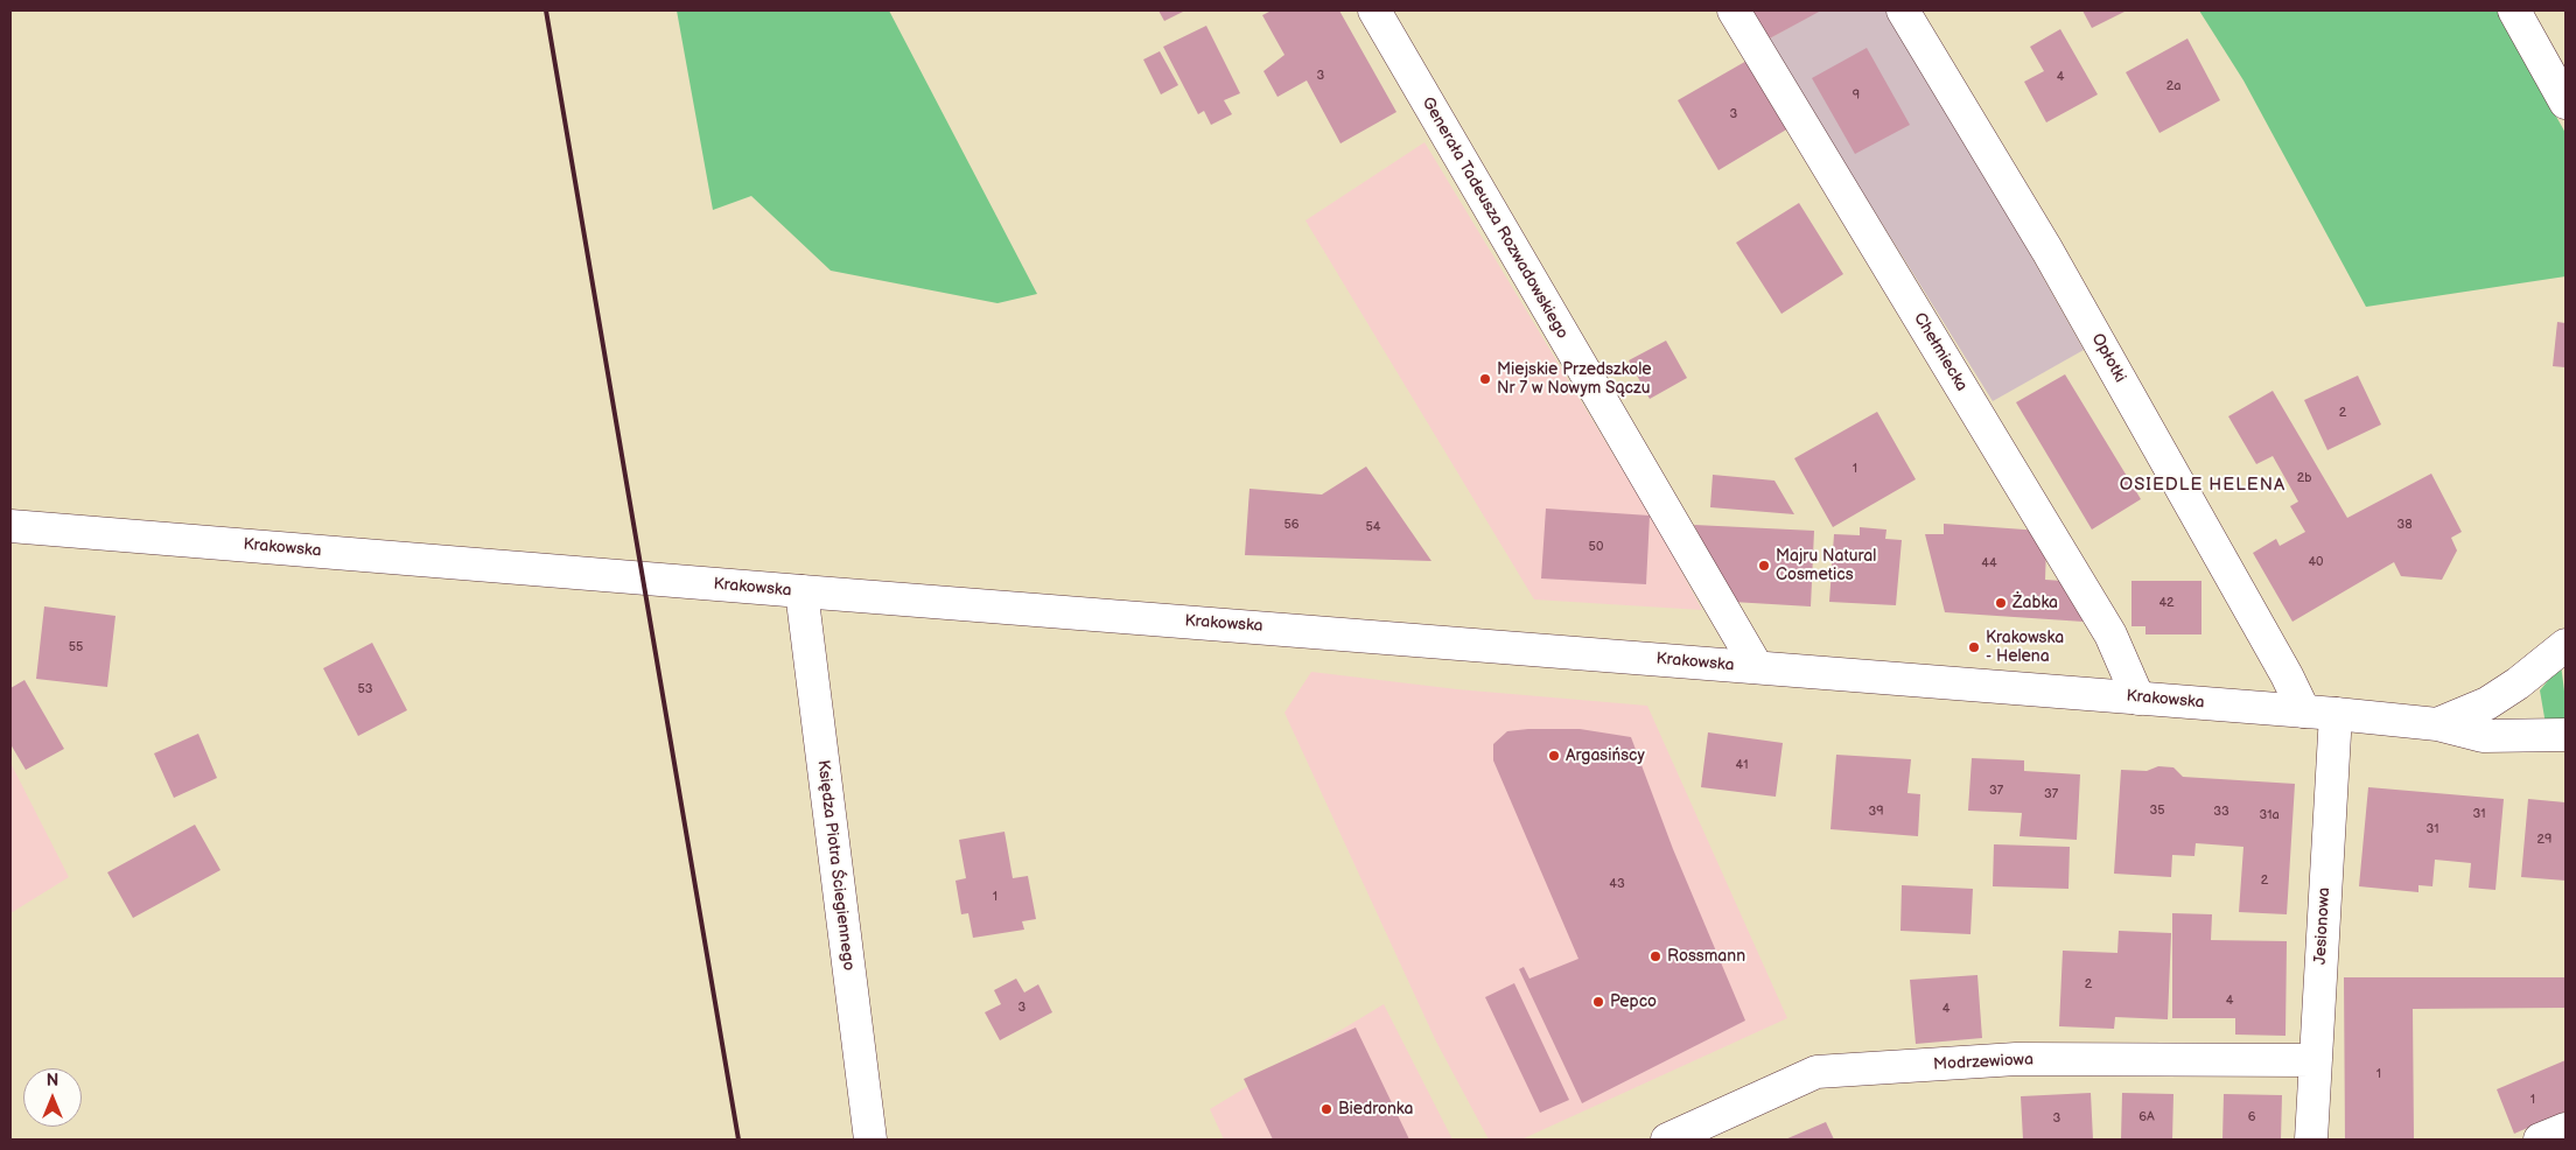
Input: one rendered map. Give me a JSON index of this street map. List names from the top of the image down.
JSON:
{
  "streets": {
    "street": [
      "Generała Tadeusza Rozwadowskiego",
      "Chełmiecka",
      "Opłotki",
      "Krakowska",
      "Księdza Piotra Ściegiennego",
      "Jesionowa",
      "Modrzewiowa"
    ]
  },
  "crossings": [
    ["Generała Tadeusza Rozwadowskiego", "Krakowska"],
    ["Chełmiecka", "Krakowska"],
    ["Opłotki", "Krakowska"],
    ["Krakowska", "Księdza Piotra Ściegiennego"],
    ["Krakowska", "Jesionowa"],
    ["Jesionowa", "Modrzewiowa"]
  ],
  "districts": ["OSIEDLE HELENA"],
  "places": [
    "Miejskie Przedszkole Nr 7 w Nowym Sączu",
    "Majru Natural Cosmetics",
    "Żabka",
    "Krakowska - Helena",
    "Argasińscy",
    "Rossmann",
    "Pepco",
    "Biedronka"
  ],
  "house_numbers": [
    "3",
    "4",
    "2a",
    "9",
    "3",
    "2",
    "1",
    "2b",
    "56",
    "38",
    "54",
    "50",
    "40",
    "44",
    "42",
    "55",
    "53",
    "41",
    "37",
    "37",
    "35",
    "39",
    "33",
    "31",
    "31a",
    "31",
    "29",
    "2",
    "43",
    "1",
    "2",
    "4",
    "3",
    "4",
    "1",
    "1",
    "6A",
    "6",
    "3"
  ],
  "north": "top"
}
